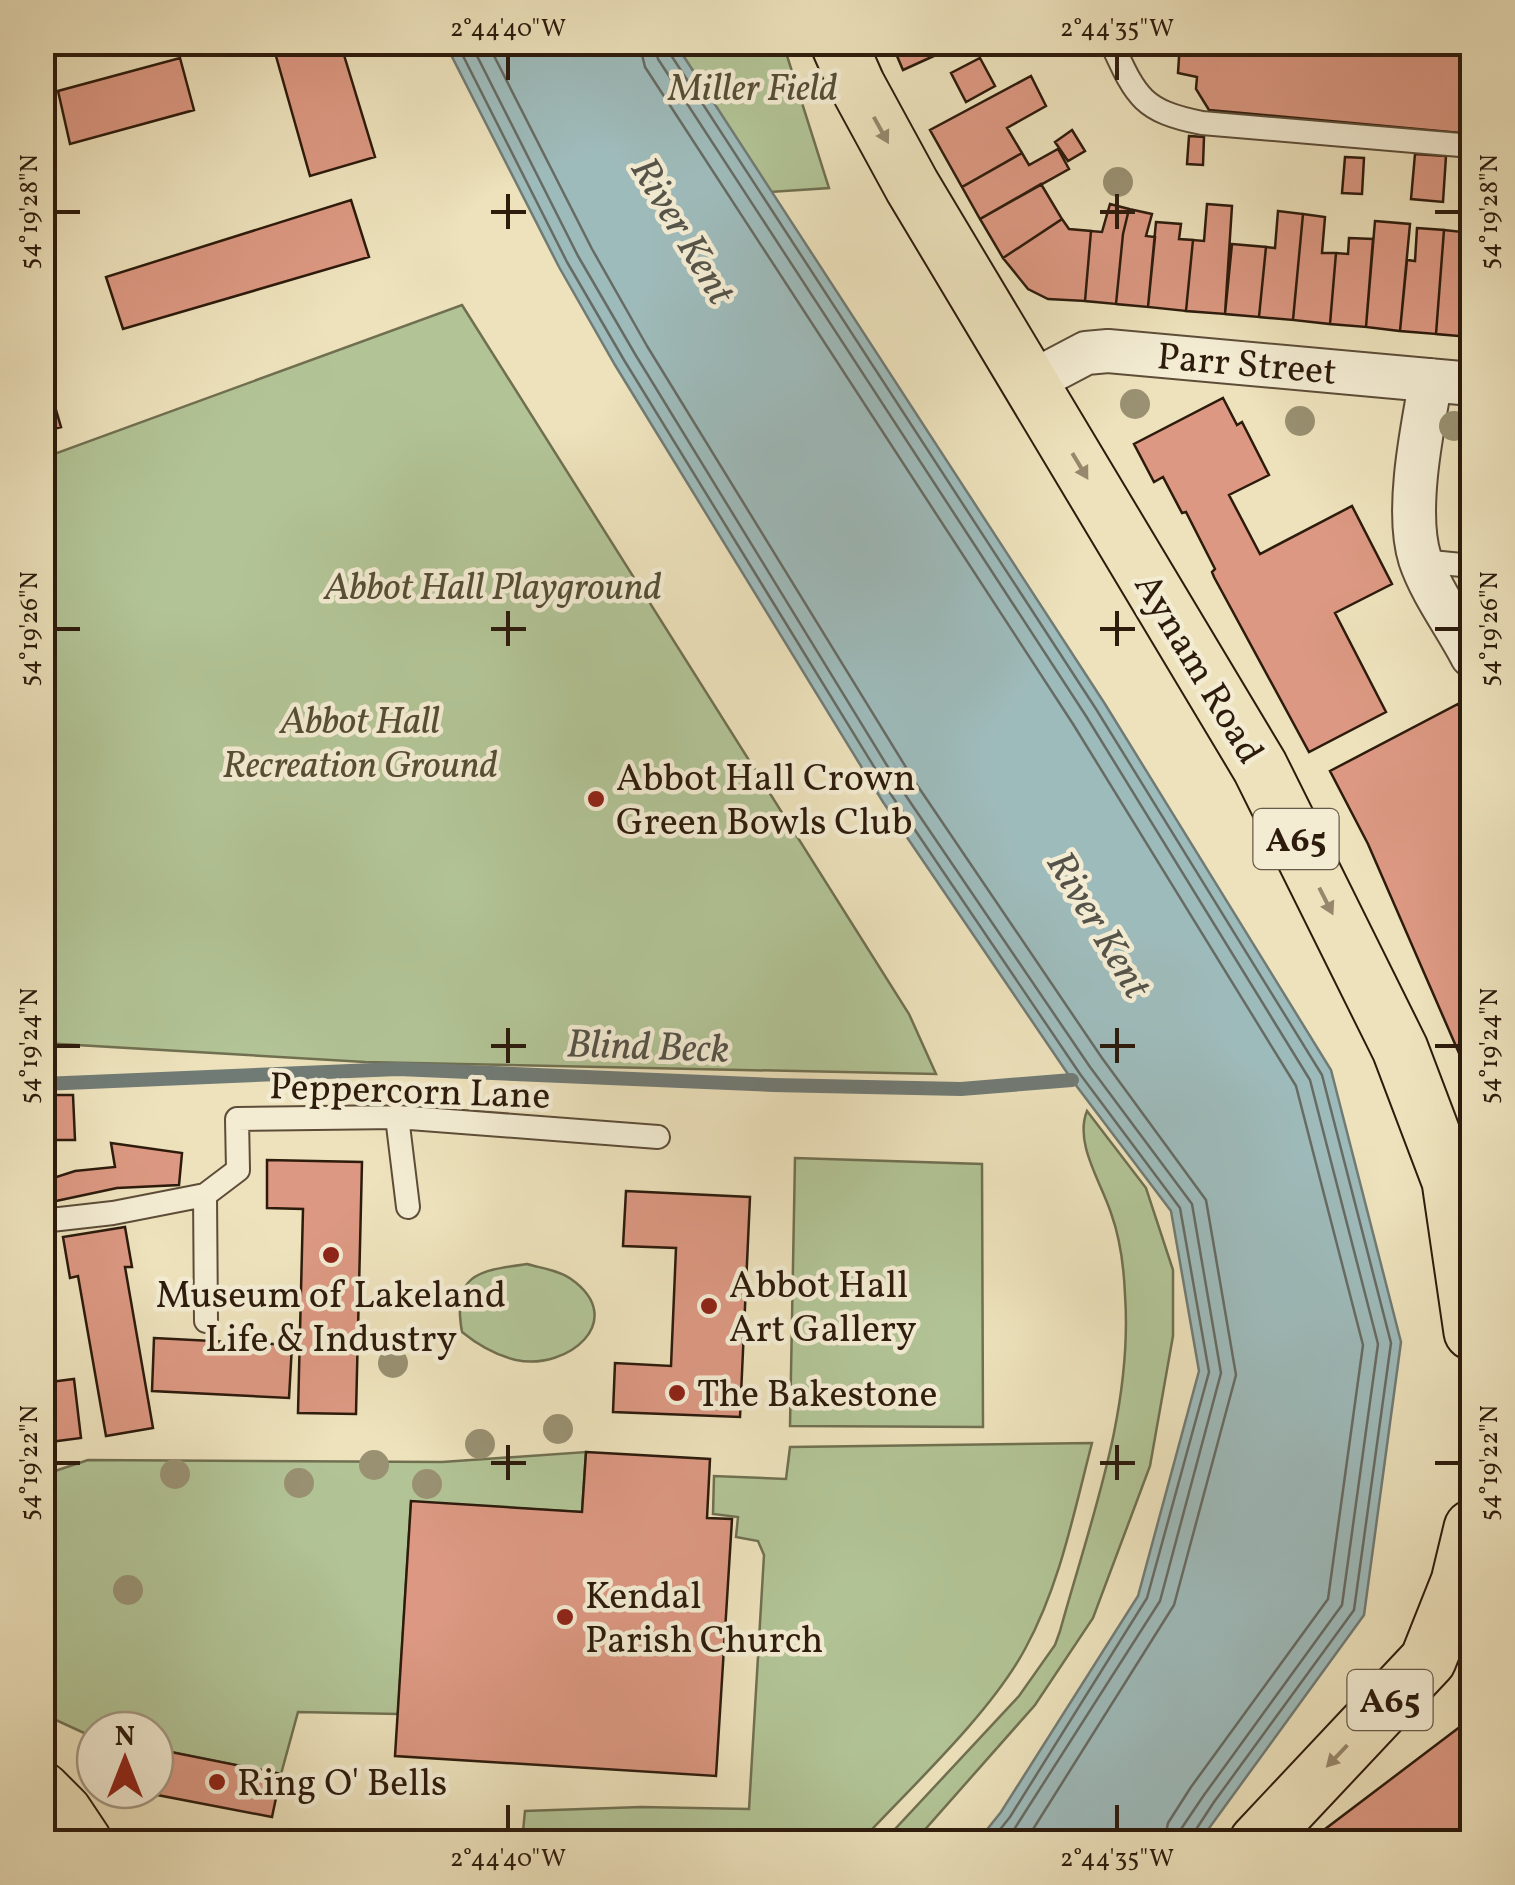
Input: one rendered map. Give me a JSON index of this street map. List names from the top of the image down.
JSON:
{
  "streets": {
    "highway": ["Aynam Road", "A65"],
    "street": ["Parr Street"],
    "lane": ["Peppercorn Lane"]
  },
  "crossings": [
    ["Parr Street", "Aynam Road"]
  ],
  "one_way": ["Aynam Road"],
  "water": ["River Kent", "Blind Beck"],
  "parks": ["Miller Field", "Abbot Hall Playground", "Abbot Hall Recreation Ground"],
  "places": [
    "Abbot Hall Crown Green Bowls Club",
    "Museum of Lakeland Life & Industry",
    "Abbot Hall Art Gallery",
    "The Bakestone",
    "Kendal Parish Church",
    "Ring O' Bells"
  ],
  "north": "top",
  "coordinates": [
    "2°44'40\"W",
    "2°44'35\"W",
    "54°19'28\"N",
    "54°19'26\"N",
    "54°19'24\"N",
    "54°19'22\"N"
  ]
}
